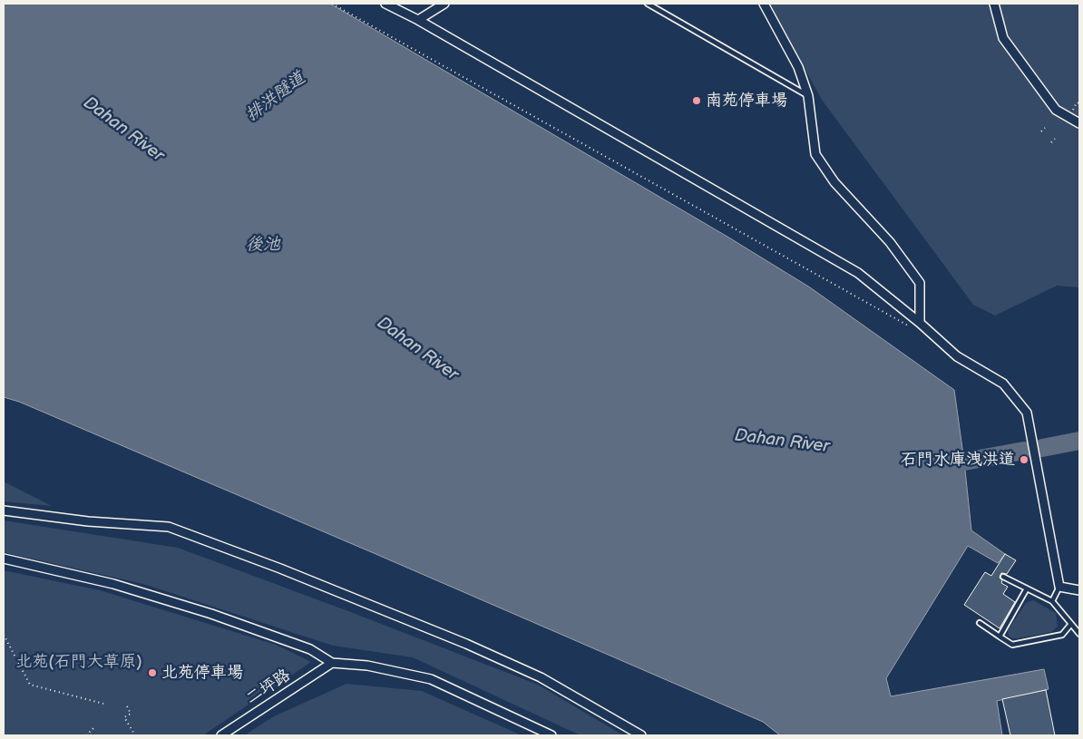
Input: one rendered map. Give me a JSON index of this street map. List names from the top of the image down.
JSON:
{
  "streets": {
    "street": ["二坪路"]
  },
  "water": ["排洪隧道", "Dahan River", "後池"],
  "parks": ["北苑(石門大草原)"],
  "places": ["南苑停車場", "石門水庫洩洪道", "北苑停車場"]
}
